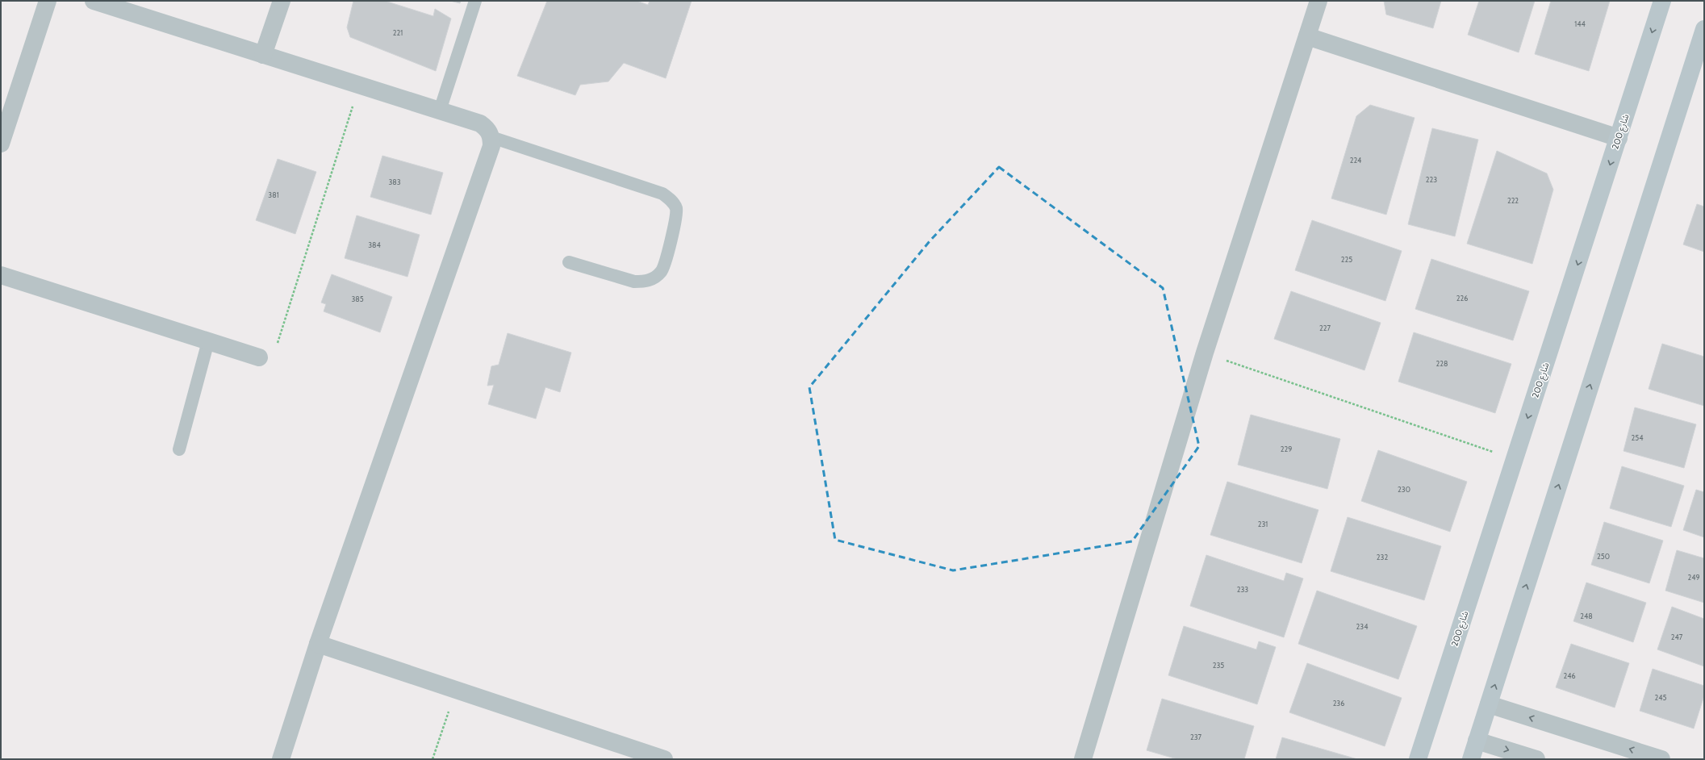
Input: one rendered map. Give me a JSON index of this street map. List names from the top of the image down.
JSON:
{
  "streets": {
    "street": ["شارع 200"]
  },
  "house_numbers": [
    "144",
    "221",
    "224",
    "223",
    "383",
    "381",
    "222",
    "384",
    "225",
    "226",
    "385",
    "227",
    "228",
    "254",
    "229",
    "230",
    "231",
    "250",
    "232",
    "249",
    "233",
    "248",
    "234",
    "247",
    "235",
    "246",
    "245",
    "236",
    "237"
  ]
}
